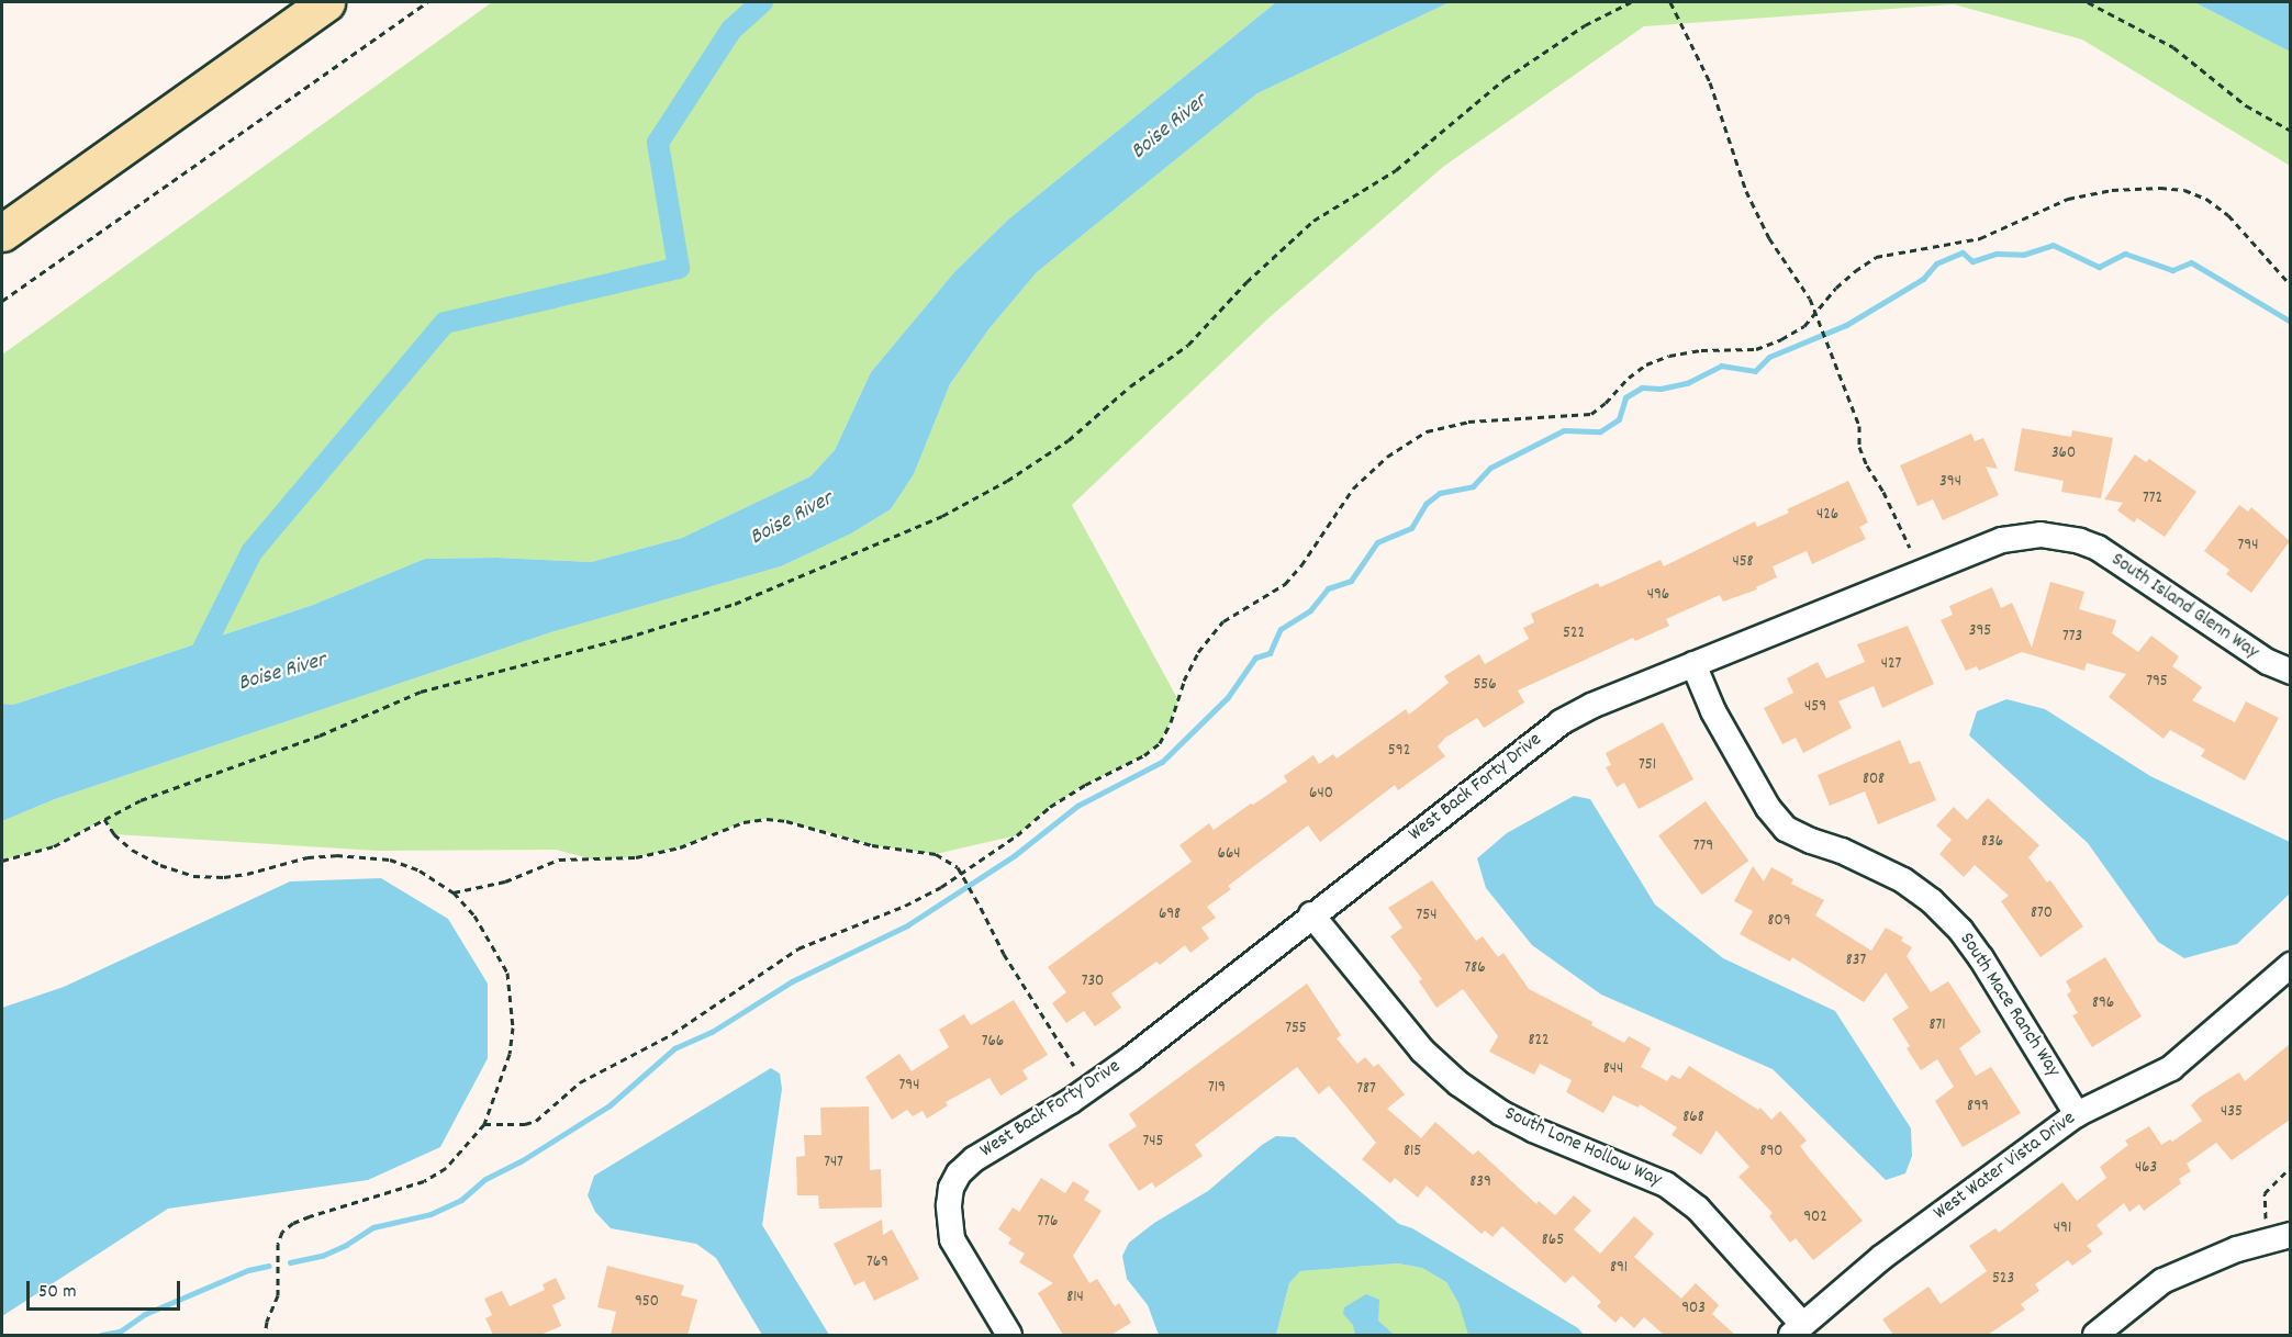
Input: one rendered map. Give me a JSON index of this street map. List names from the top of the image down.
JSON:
{
  "streets": {
    "street": [
      "South Island Glenn Way",
      "West Back Forty Drive",
      "South Mace Ranch Way",
      "South Lone Hollow Way",
      "West Water Vista Drive"
    ]
  },
  "crossings": [
    ["South Island Glenn Way", "West Back Forty Drive"],
    ["West Back Forty Drive", "South Mace Ranch Way"],
    ["West Back Forty Drive", "South Lone Hollow Way"],
    ["South Mace Ranch Way", "West Water Vista Drive"],
    ["South Lone Hollow Way", "West Water Vista Drive"]
  ],
  "water": ["Boise River"],
  "house_numbers": [
    "360",
    "394",
    "772",
    "426",
    "794",
    "458",
    "496",
    "395",
    "522",
    "773",
    "427",
    "795",
    "556",
    "459",
    "592",
    "751",
    "808",
    "640",
    "836",
    "779",
    "664",
    "870",
    "698",
    "754",
    "809",
    "837",
    "786",
    "730",
    "896",
    "871",
    "755",
    "822",
    "766",
    "844",
    "794",
    "719",
    "787",
    "899",
    "435",
    "868",
    "745",
    "815",
    "890",
    "747",
    "463",
    "839",
    "902",
    "776",
    "491",
    "865",
    "769",
    "891",
    "523",
    "814",
    "950",
    "903"
  ],
  "scale_bar": "50 m"
}
